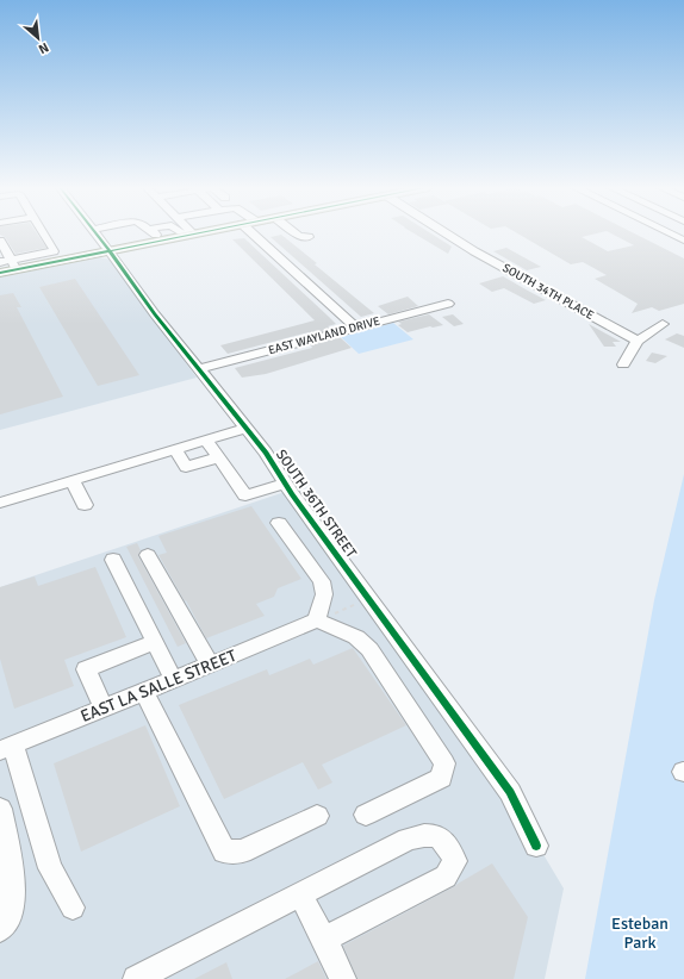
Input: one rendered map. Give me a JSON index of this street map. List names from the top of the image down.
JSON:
{
  "streets": {
    "street": [
      "SOUTH 34TH PLACE",
      "EAST WAYLAND DRIVE",
      "SOUTH 36TH STREET",
      "EAST LA SALLE STREET"
    ]
  },
  "crossings": [
    ["EAST WAYLAND DRIVE", "SOUTH 36TH STREET"]
  ],
  "parks": ["Esteban Park"],
  "north": "bottom right"
}
